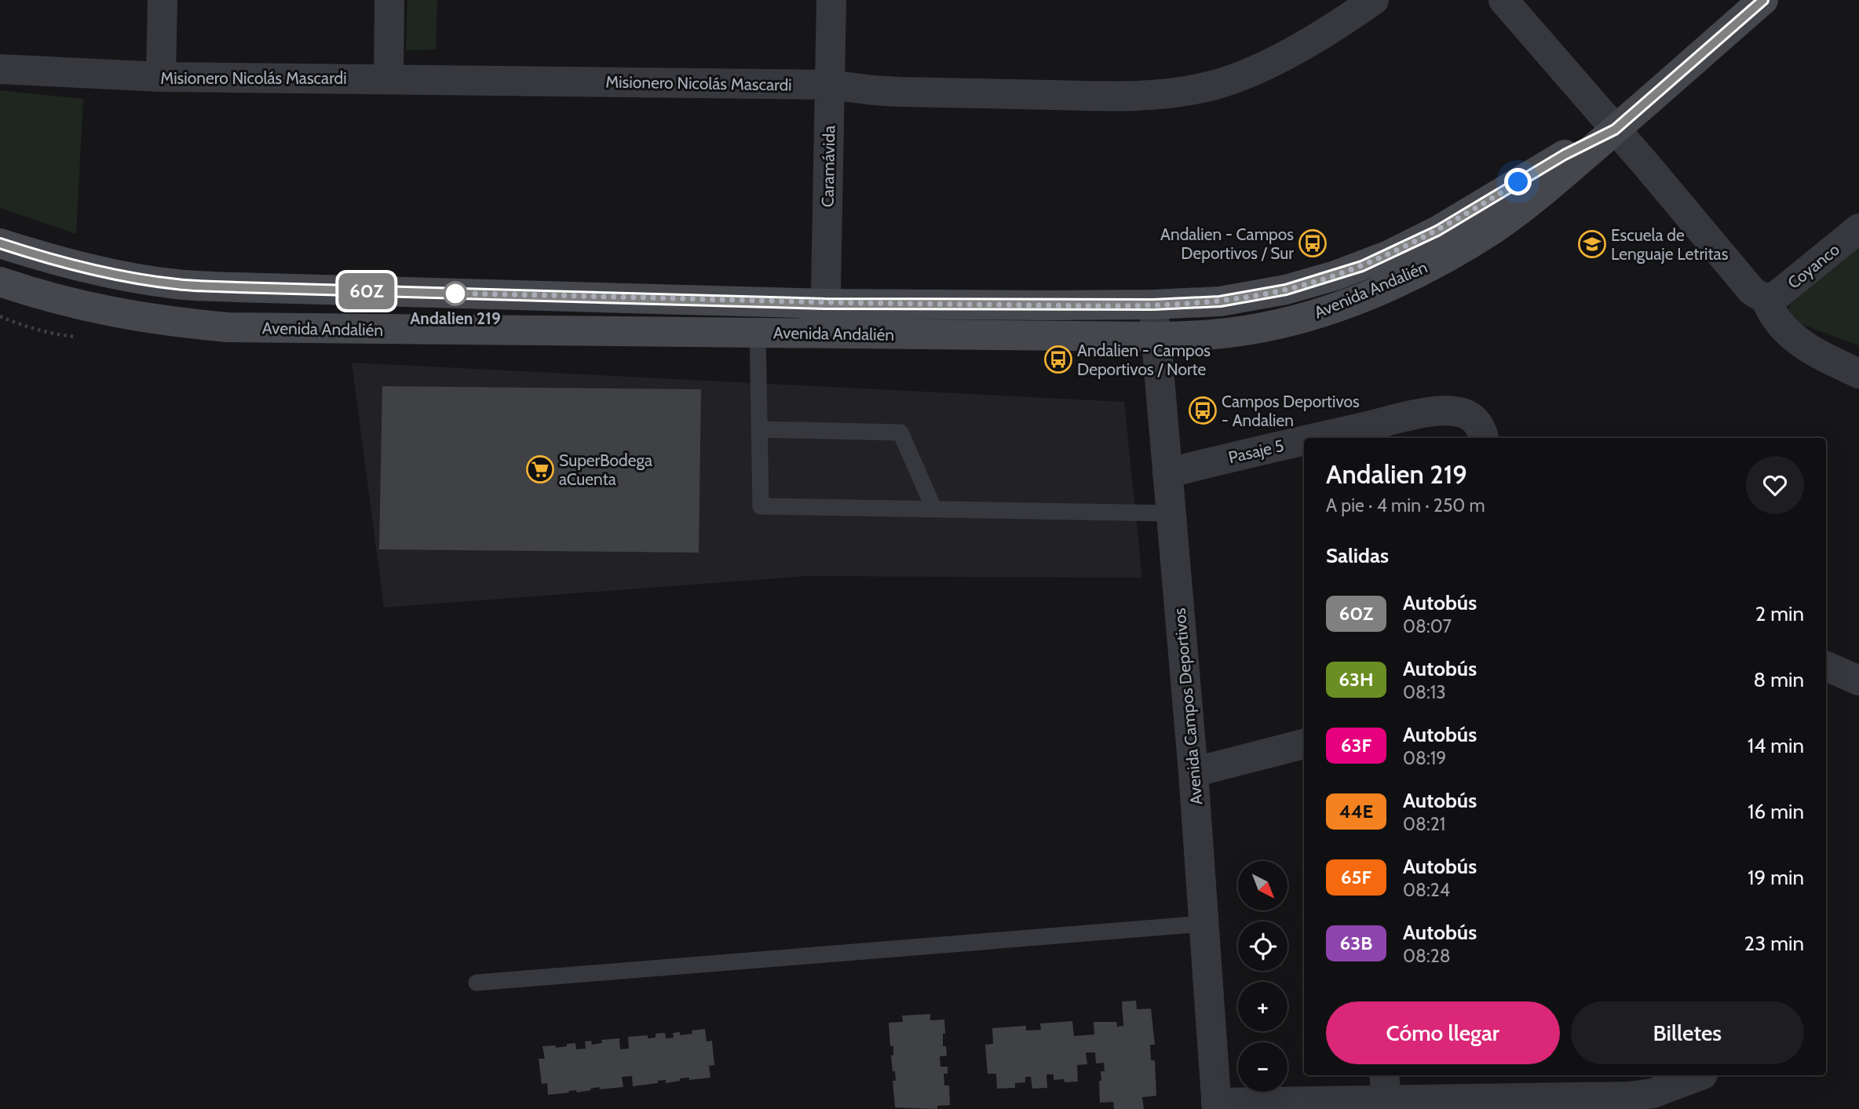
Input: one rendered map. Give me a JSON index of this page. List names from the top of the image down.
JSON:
{
  "streets": {
    "main road": ["Avenida Andalién"],
    "street": [
      "Misionero Nicolás Mascardi",
      "Caramávida",
      "Coyanco",
      "Pasaje 5",
      "Avenida Campos Deportivos"
    ]
  },
  "crossings": [
    ["Misionero Nicolás Mascardi", "Caramávida"],
    ["Caramávida", "Avenida Andalién"],
    ["Avenida Andalién", "Avenida Campos Deportivos"],
    ["Pasaje 5", "Avenida Campos Deportivos"]
  ],
  "places": {
    "bus stop": ["Andalien - Campos Deportivos / Sur", "Andalien - Campos Deportivos / Norte", "Campos Deportivos - Andalien"],
    "school or university": ["Escuela de Lenguaje Letritas"],
    "other": ["Andalien 219"],
    "supermarket": ["SuperBodega aCuenta"]
  },
  "lines": ["bus line 60Z"],
  "north": "bottom right",
  "page": {
    "on_map": "60Z",
    "heading": [
      ["Andalien 219", "A pie · 4 min · 250 m"],
      "Salidas"
    ],
    "list": [
      {
        "mark": "60Z",
        "name": "Autobús",
        "note": "08:07",
        "value": "2 min"
      },
      {
        "mark": "63H",
        "name": "Autobús",
        "note": "08:13",
        "value": "8 min"
      },
      {
        "mark": "63F",
        "name": "Autobús",
        "note": "08:19",
        "value": "14 min"
      },
      {
        "mark": "44E",
        "name": "Autobús",
        "note": "08:21",
        "value": "16 min"
      },
      {
        "mark": "65F",
        "name": "Autobús",
        "note": "08:24",
        "value": "19 min"
      },
      {
        "mark": "63B",
        "name": "Autobús",
        "note": "08:28",
        "value": "23 min"
      }
    ],
    "map_buttons": ["+", "−"],
    "buttons": ["Cómo llegar", "Billetes"]
  }
}
